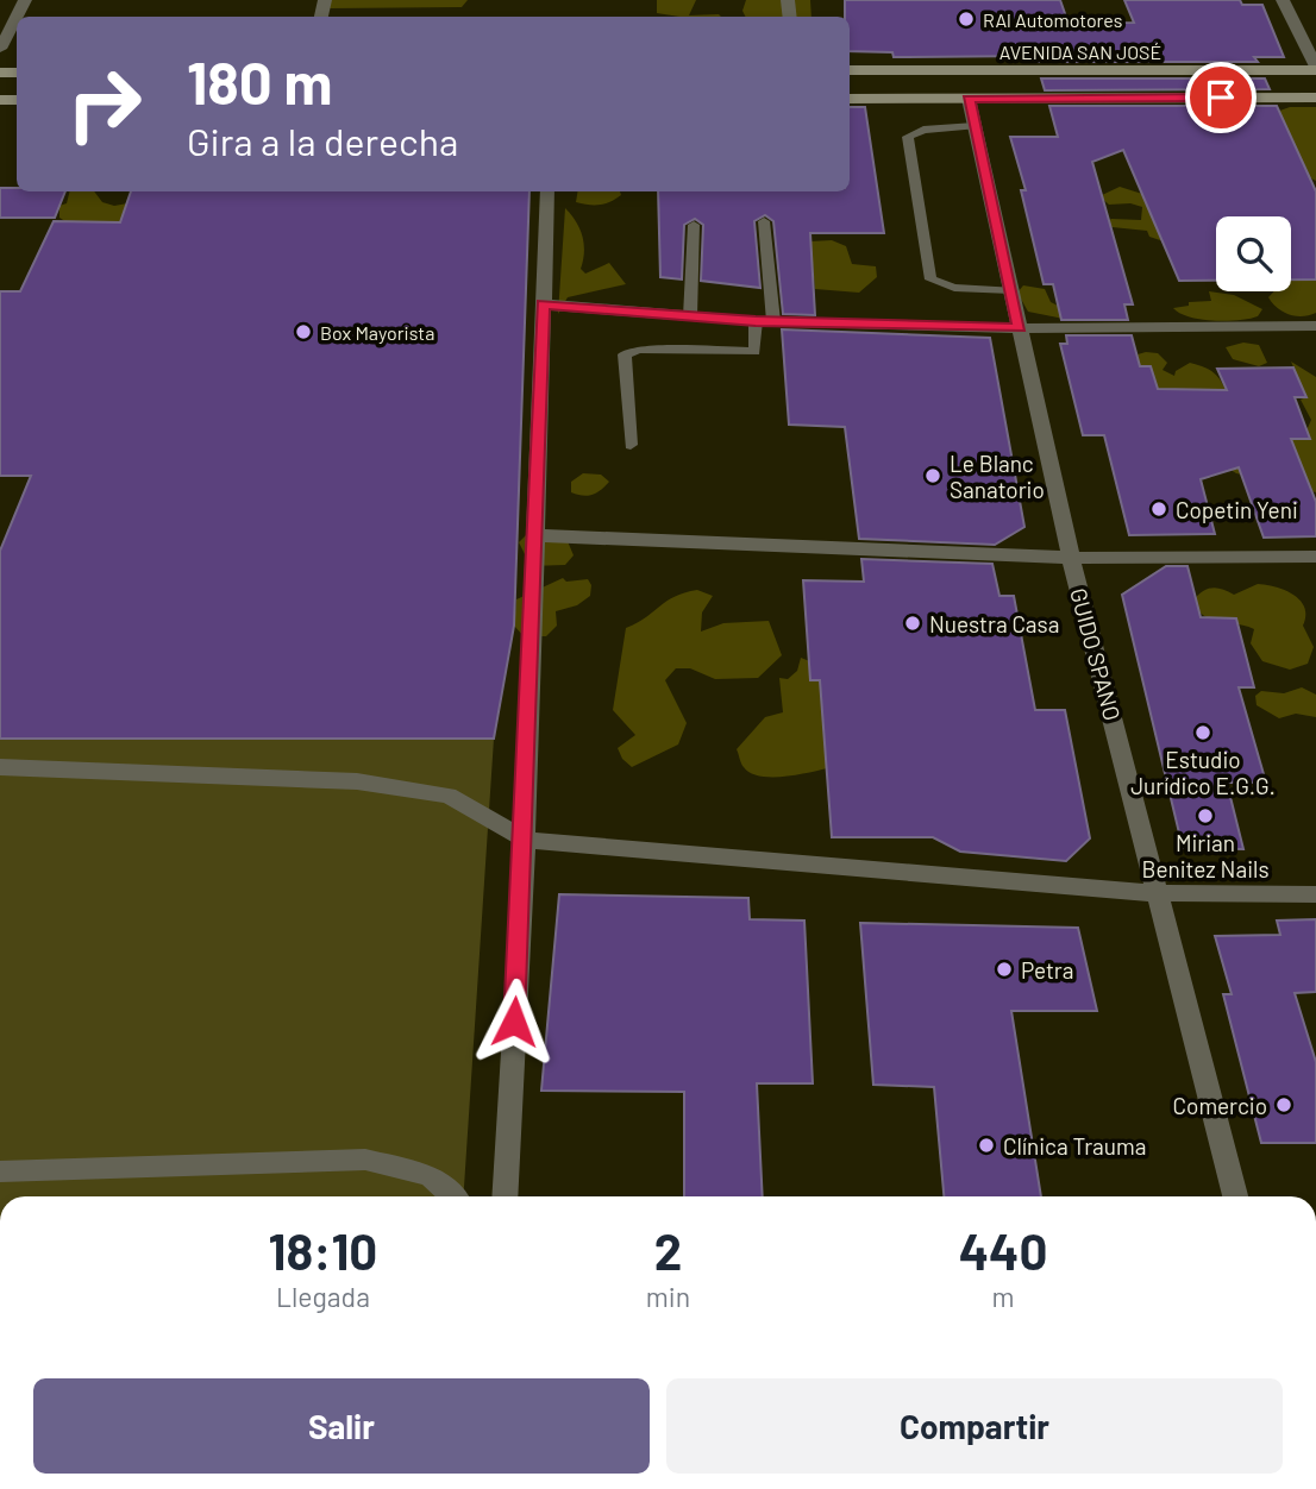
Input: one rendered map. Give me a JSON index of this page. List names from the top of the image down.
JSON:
{
  "streets": {
    "street": ["AVENIDA SAN JOSÉ", "GUIDO SPANO"]
  },
  "places": [
    "RAl Automotores",
    "Box Mayorista",
    "Le Blanc Sanatorio",
    "Copetin Yeni",
    "Nuestra Casa",
    "Estudio Jurídico E.G.G.",
    "Mirian Benitez Nails",
    "Petra",
    "Comercio",
    "Clínica Trauma"
  ],
  "page": {
    "turn": ["180 m", "Gira a la derecha"],
    "eta": [
      "18:10",
      "Llegada",
      "2",
      "min",
      "440",
      "m"
    ],
    "buttons": ["Salir", "Compartir"]
  }
}
